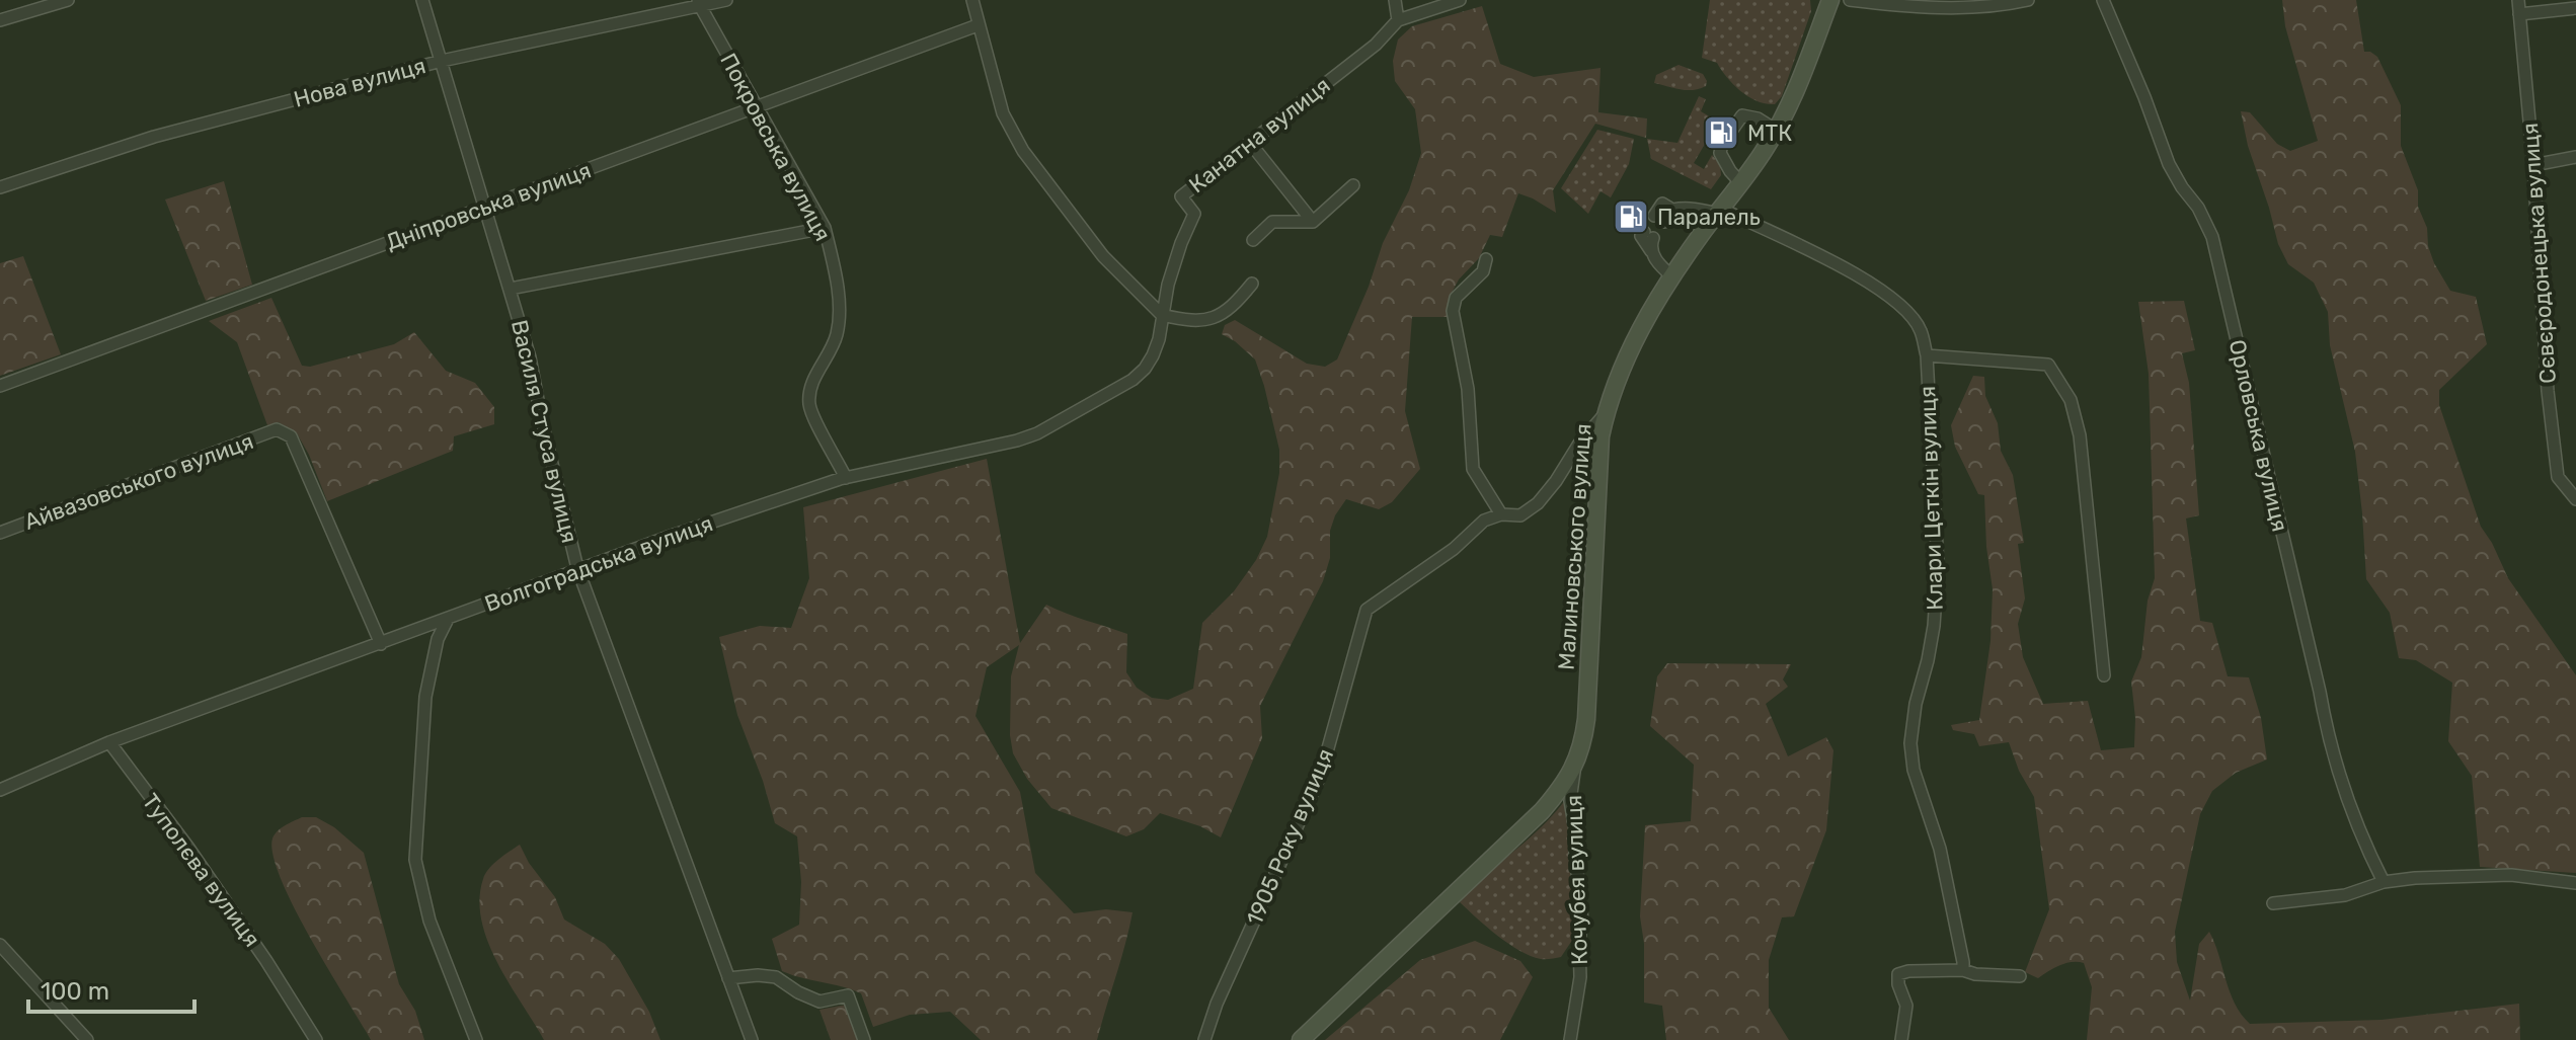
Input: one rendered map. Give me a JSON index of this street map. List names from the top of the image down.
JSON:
{
  "streets": {
    "main road": ["Малиновського вулиця"],
    "street": [
      "Нова вулиця",
      "Канатна вулиця",
      "Покровська вулиця",
      "Дніпровська вулиця",
      "Сєвєродонецька вулиця",
      "Василя Стуса вулиця",
      "Орловська вулиця",
      "Айвазовського вулиця",
      "Клари Цеткін вулиця",
      "Волгоградська вулиця",
      "1905 Року вулиця",
      "Туполєва вулиця",
      "Кочубея вулиця"
    ]
  },
  "crossings": [
    ["Нова вулиця", "Покровська вулиця"],
    ["Нова вулиця", "Василя Стуса вулиця"],
    ["Канатна вулиця", "Волгоградська вулиця"],
    ["Покровська вулиця", "Дніпровська вулиця"],
    ["Покровська вулиця", "Волгоградська вулиця"],
    ["Дніпровська вулиця", "Василя Стуса вулиця"],
    ["Василя Стуса вулиця", "Волгоградська вулиця"],
    ["Айвазовського вулиця", "Волгоградська вулиця"],
    ["Клари Цеткін вулиця", "Малиновського вулиця"],
    ["Малиновського вулиця", "1905 Року вулиця"],
    ["Малиновського вулиця", "Кочубея вулиця"],
    ["Волгоградська вулиця", "Туполєва вулиця"]
  ],
  "places": {
    "fuel station": ["МТК", "Паралель"]
  },
  "scale_bar": "100 m"
}
